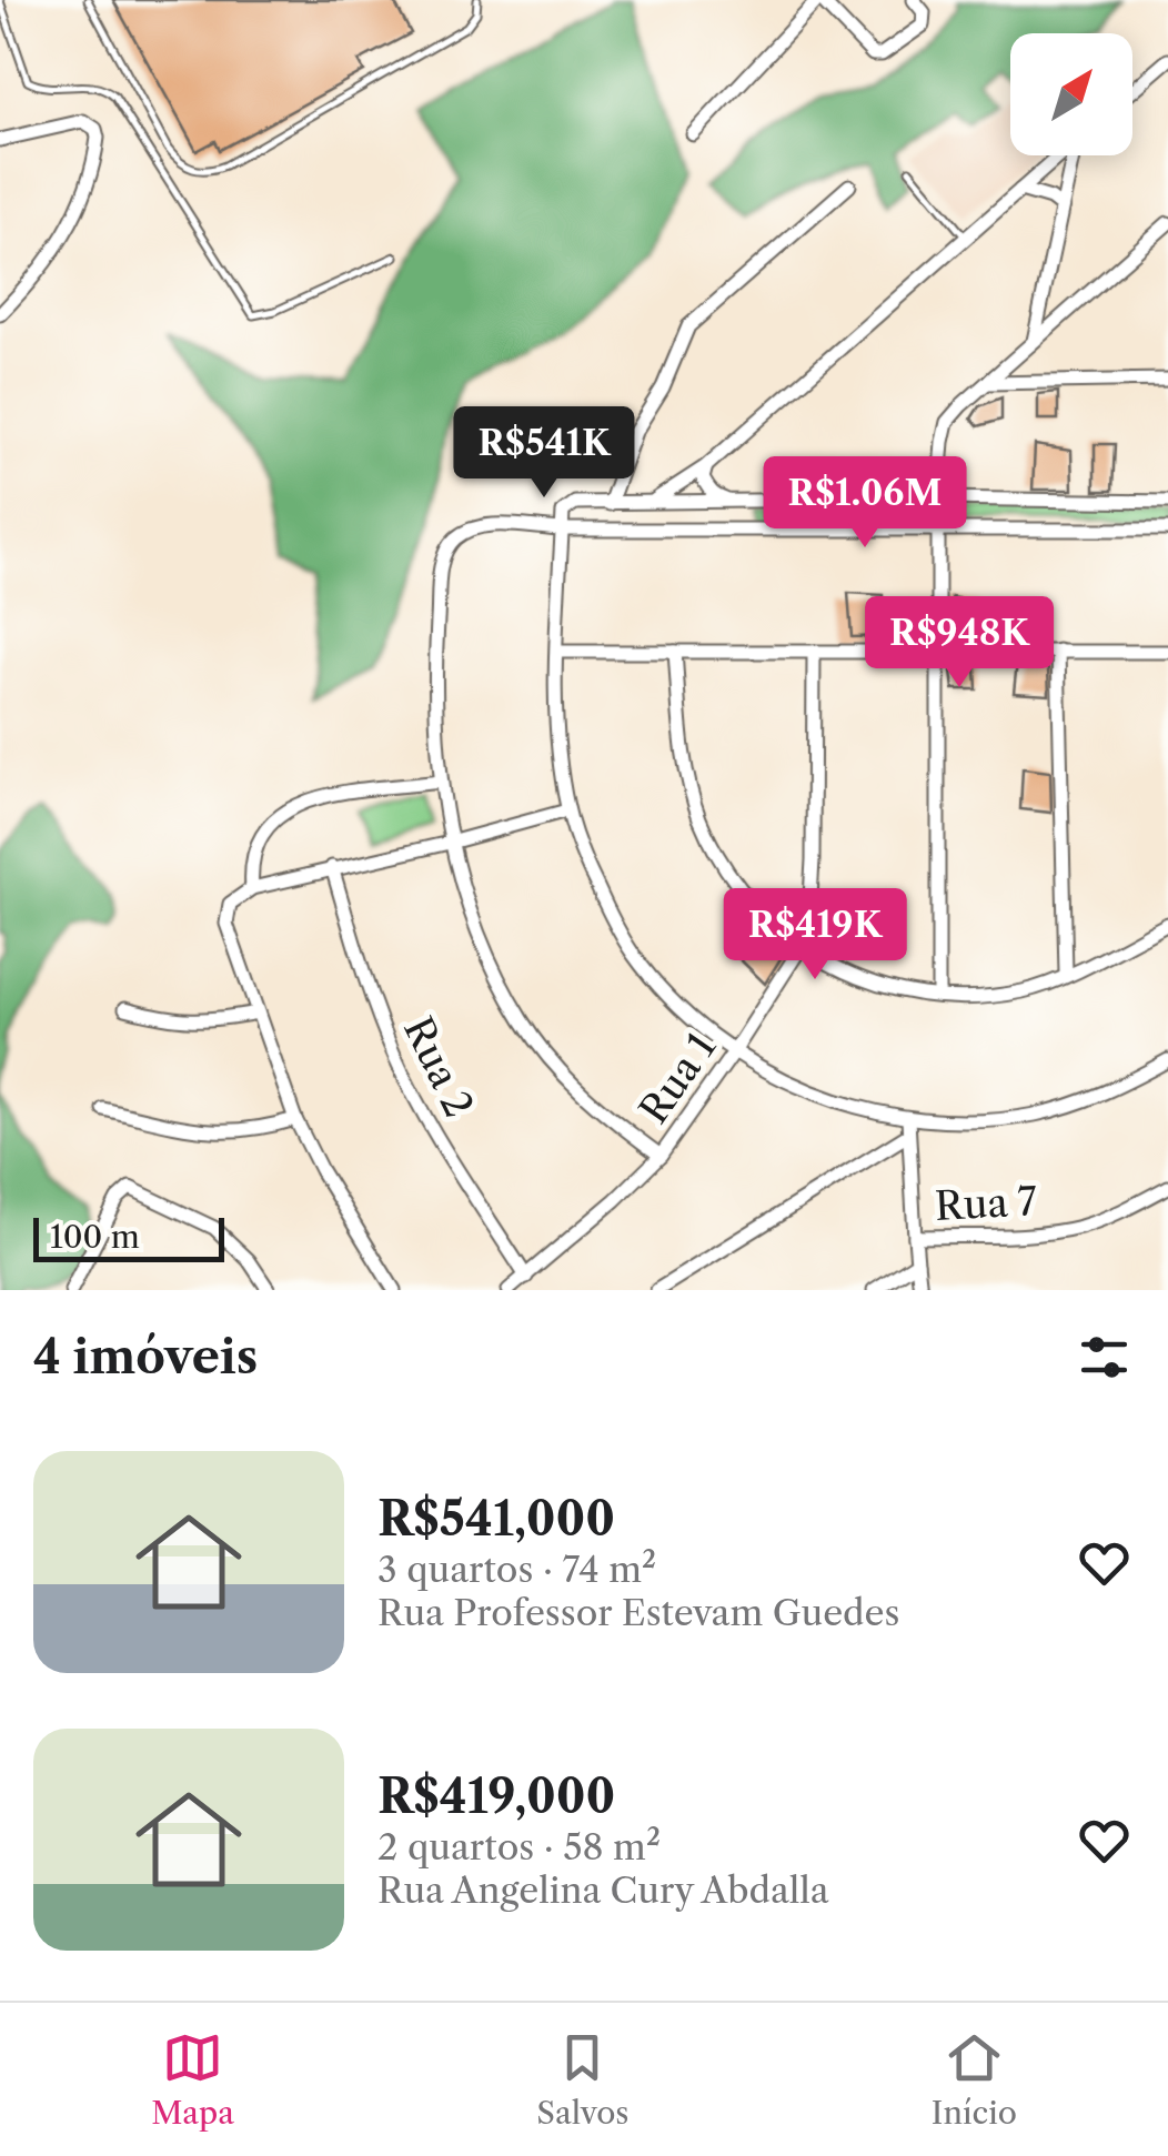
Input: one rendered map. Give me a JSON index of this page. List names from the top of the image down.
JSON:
{
  "streets": {
    "street": ["Rua 2", "Rua 1", "Rua 7"]
  },
  "crossings": [
    ["Rua 2", "Rua 1"]
  ],
  "scale_bar": "100 m",
  "north": "top right",
  "page": {
    "price": [
      "R$541K",
      "R$1.06M",
      "R$948K",
      "R$419K"
    ],
    "scale": "100 m",
    "heading": "4 imóveis",
    "list": [
      {
        "name": "R$541,000",
        "note": "3 quartos · 74 m² · Rua Professor Estevam Guedes"
      },
      {
        "name": "R$419,000",
        "note": "2 quartos · 58 m² · Rua Angelina Cury Abdalla"
      }
    ],
    "tabs": ["Mapa", "Salvos", "Início"]
  }
}
